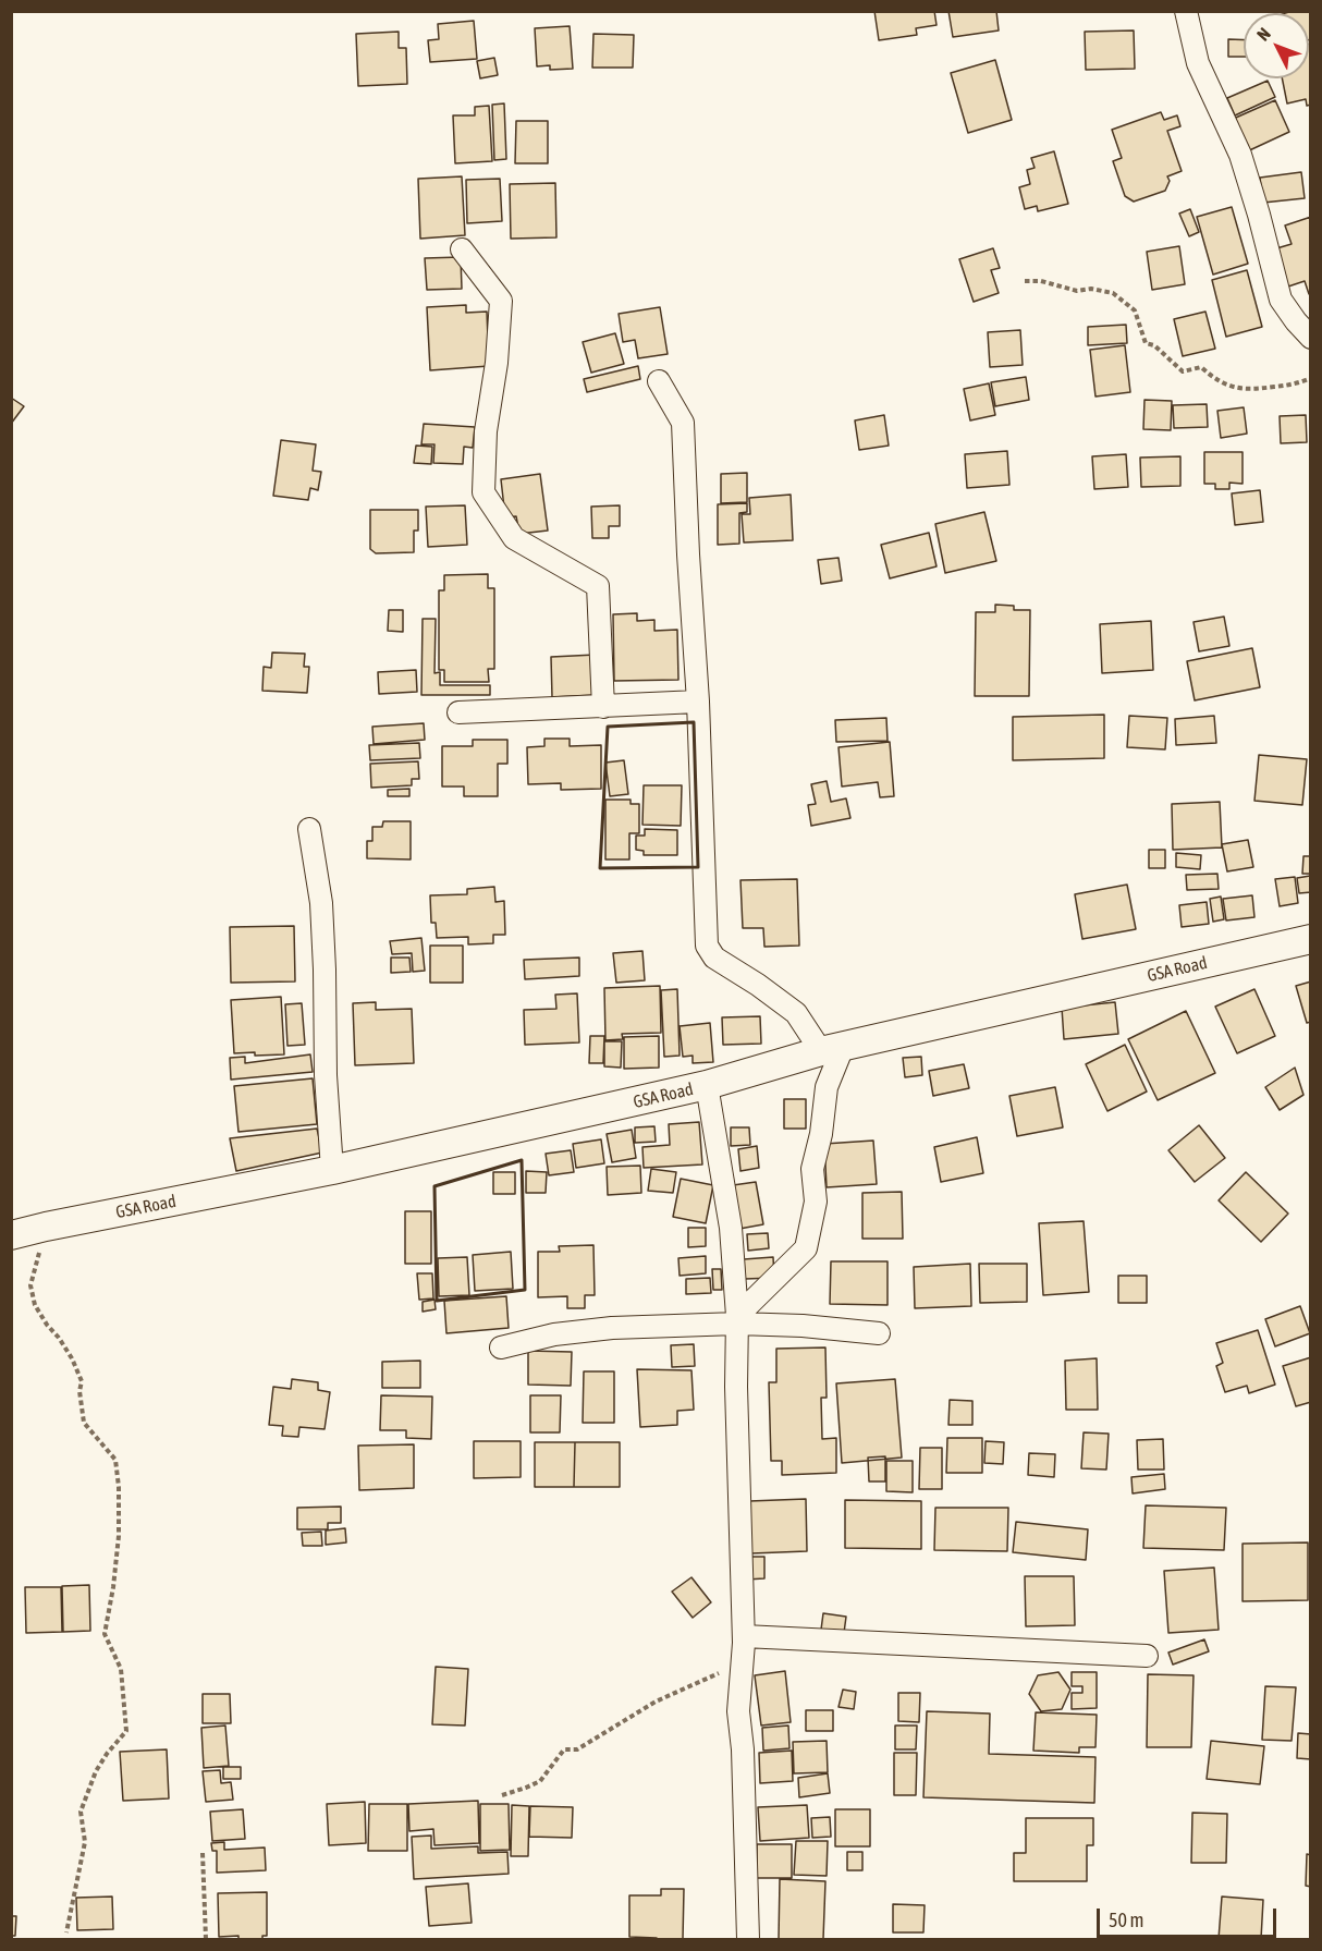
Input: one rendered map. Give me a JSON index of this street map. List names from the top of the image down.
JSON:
{
  "streets": {
    "street": ["GSA Road"]
  },
  "scale_bar": "50 m",
  "north": "top left"
}
